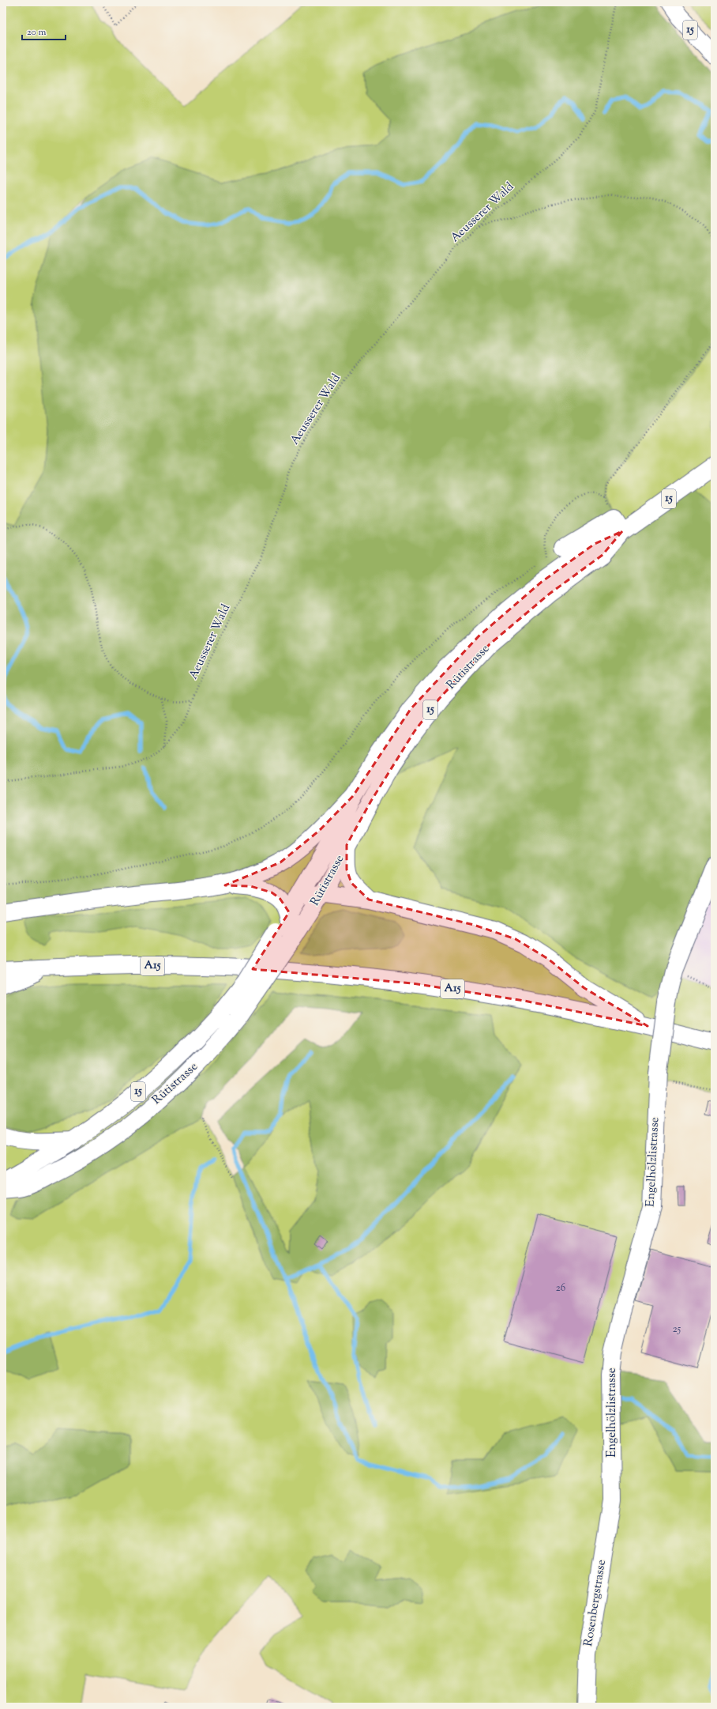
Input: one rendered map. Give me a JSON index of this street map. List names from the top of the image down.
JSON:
{
  "streets": {
    "main road": [
      "15",
      "Rütistrasse",
      "A15",
      "Engelhölzlistrasse",
      "Rosenbergstrasse"
    ],
    "path": ["Aeusserer Wald"]
  },
  "crossings": [
    ["Engelhölzlistrasse", "Rosenbergstrasse"]
  ],
  "house_numbers": ["26", "25"],
  "scale_bar": "20 m"
}
